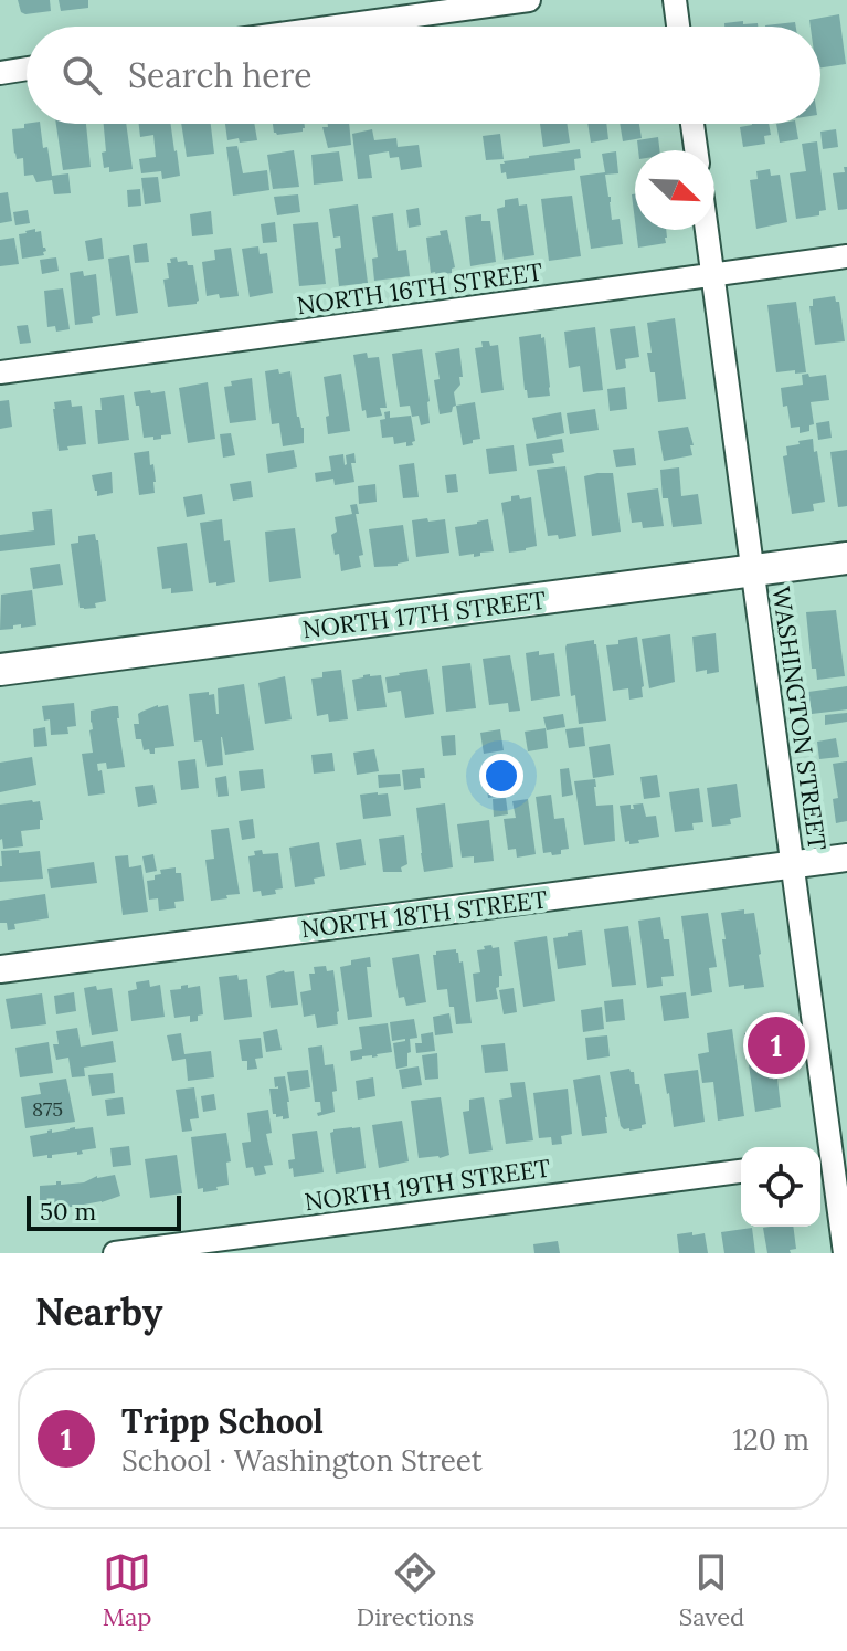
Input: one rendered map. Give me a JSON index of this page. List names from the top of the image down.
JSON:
{
  "streets": {
    "main road": ["NORTH 17TH STREET"],
    "street": [
      "NORTH 16TH STREET",
      "WASHINGTON STREET",
      "NORTH 18TH STREET",
      "NORTH 19TH STREET"
    ]
  },
  "crossings": [
    ["NORTH 16TH STREET", "WASHINGTON STREET"],
    ["NORTH 17TH STREET", "WASHINGTON STREET"],
    ["WASHINGTON STREET", "NORTH 18TH STREET"]
  ],
  "house_numbers": ["875"],
  "scale_bar": "50 m",
  "north": "bottom right",
  "page": {
    "search": "Search here",
    "pins": "1",
    "scale": "50 m",
    "heading": "Nearby",
    "list": [
      {
        "mark": "1",
        "name": "Tripp School",
        "note": "School · Washington Street",
        "value": "120 m"
      }
    ],
    "nav": ["Map", "Directions", "Saved"]
  }
}
